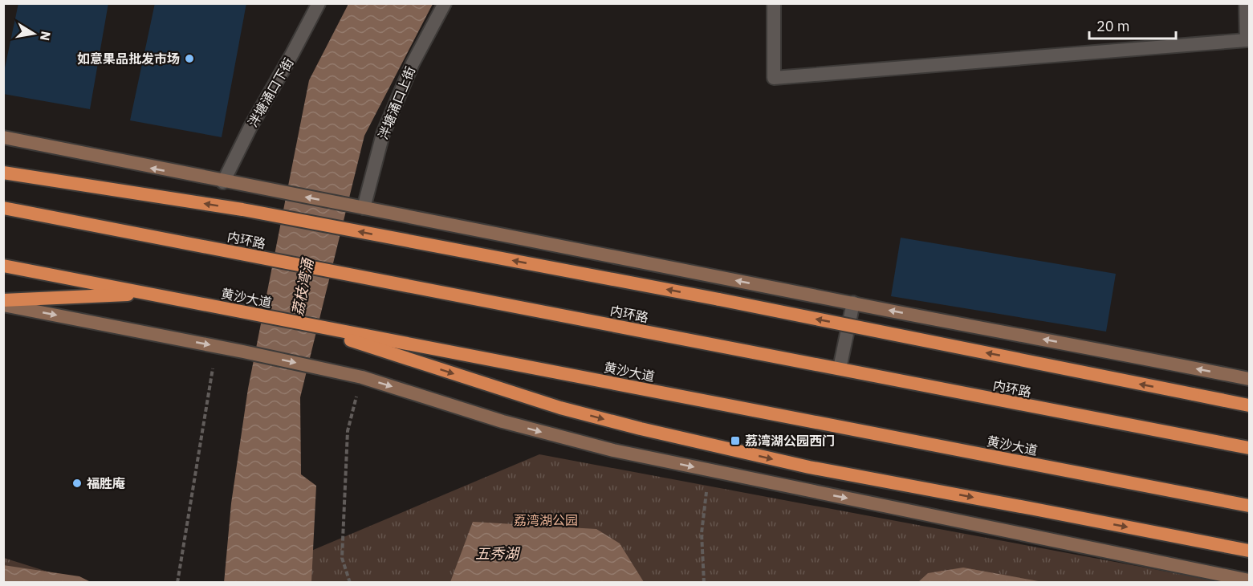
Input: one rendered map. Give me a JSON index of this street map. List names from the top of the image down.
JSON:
{
  "streets": {
    "highway": ["内环路", "黄沙大道"],
    "street": ["泮塘涌口下街", "泮塘涌口上街"]
  },
  "water": ["荔枝湾涌", "五秀湖"],
  "parks": ["荔湾湖公园"],
  "places": {
    "other": ["如意果品批发市场", "福胜庵"],
    "transit": ["荔湾湖公园西门"]
  },
  "scale_bar": "20 m",
  "north": "right"
}
